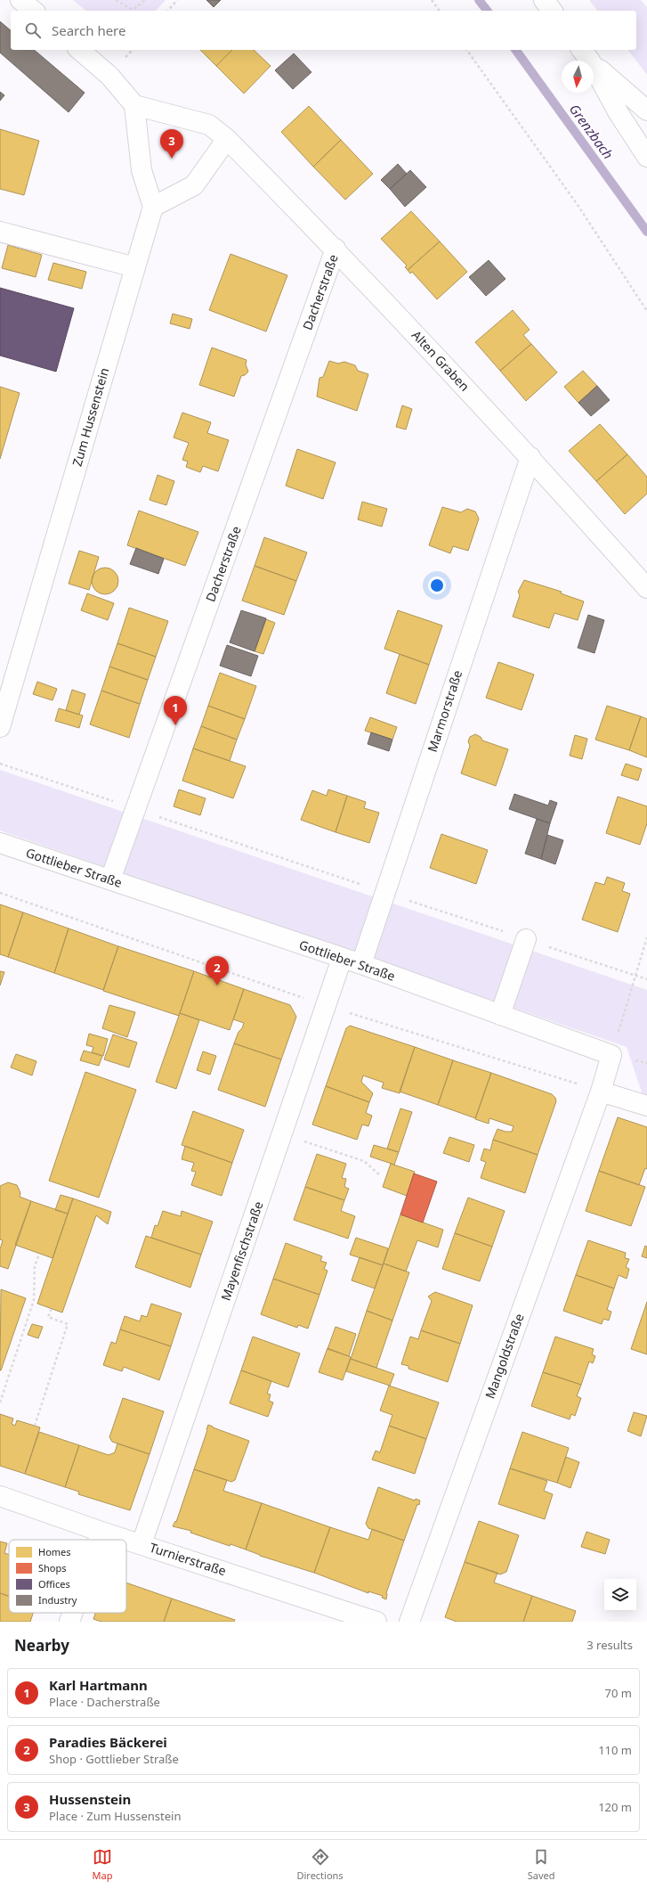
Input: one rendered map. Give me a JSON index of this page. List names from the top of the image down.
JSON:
{
  "streets": {
    "street": [
      "Dacherstraße",
      "Alten Graben",
      "Zum Hussenstein",
      "Marmorstraße",
      "Gottlieber Straße",
      "Mayenfischstraße",
      "Mangoldstraße",
      "Turnierstraße"
    ]
  },
  "crossings": [
    ["Dacherstraße", "Alten Graben"],
    ["Dacherstraße", "Gottlieber Straße"],
    ["Alten Graben", "Marmorstraße"],
    ["Marmorstraße", "Gottlieber Straße"],
    ["Gottlieber Straße", "Mayenfischstraße"],
    ["Mayenfischstraße", "Turnierstraße"]
  ],
  "water": ["Grenzbach"],
  "legend": [
    "Homes",
    "Shops",
    "Offices",
    "Industry"
  ],
  "north": "bottom",
  "page": {
    "search": "Search here",
    "pins": ["3", "1", "2"],
    "heading": ["Nearby", "3 results"],
    "list": [
      {
        "mark": "1",
        "name": "Karl Hartmann",
        "note": "Place · Dacherstraße",
        "value": "70 m"
      },
      {
        "mark": "2",
        "name": "Paradies Bäckerei",
        "note": "Shop · Gottlieber Straße",
        "value": "110 m"
      },
      {
        "mark": "3",
        "name": "Hussenstein",
        "note": "Place · Zum Hussenstein",
        "value": "120 m"
      }
    ],
    "nav": ["Map", "Directions", "Saved"]
  }
}
